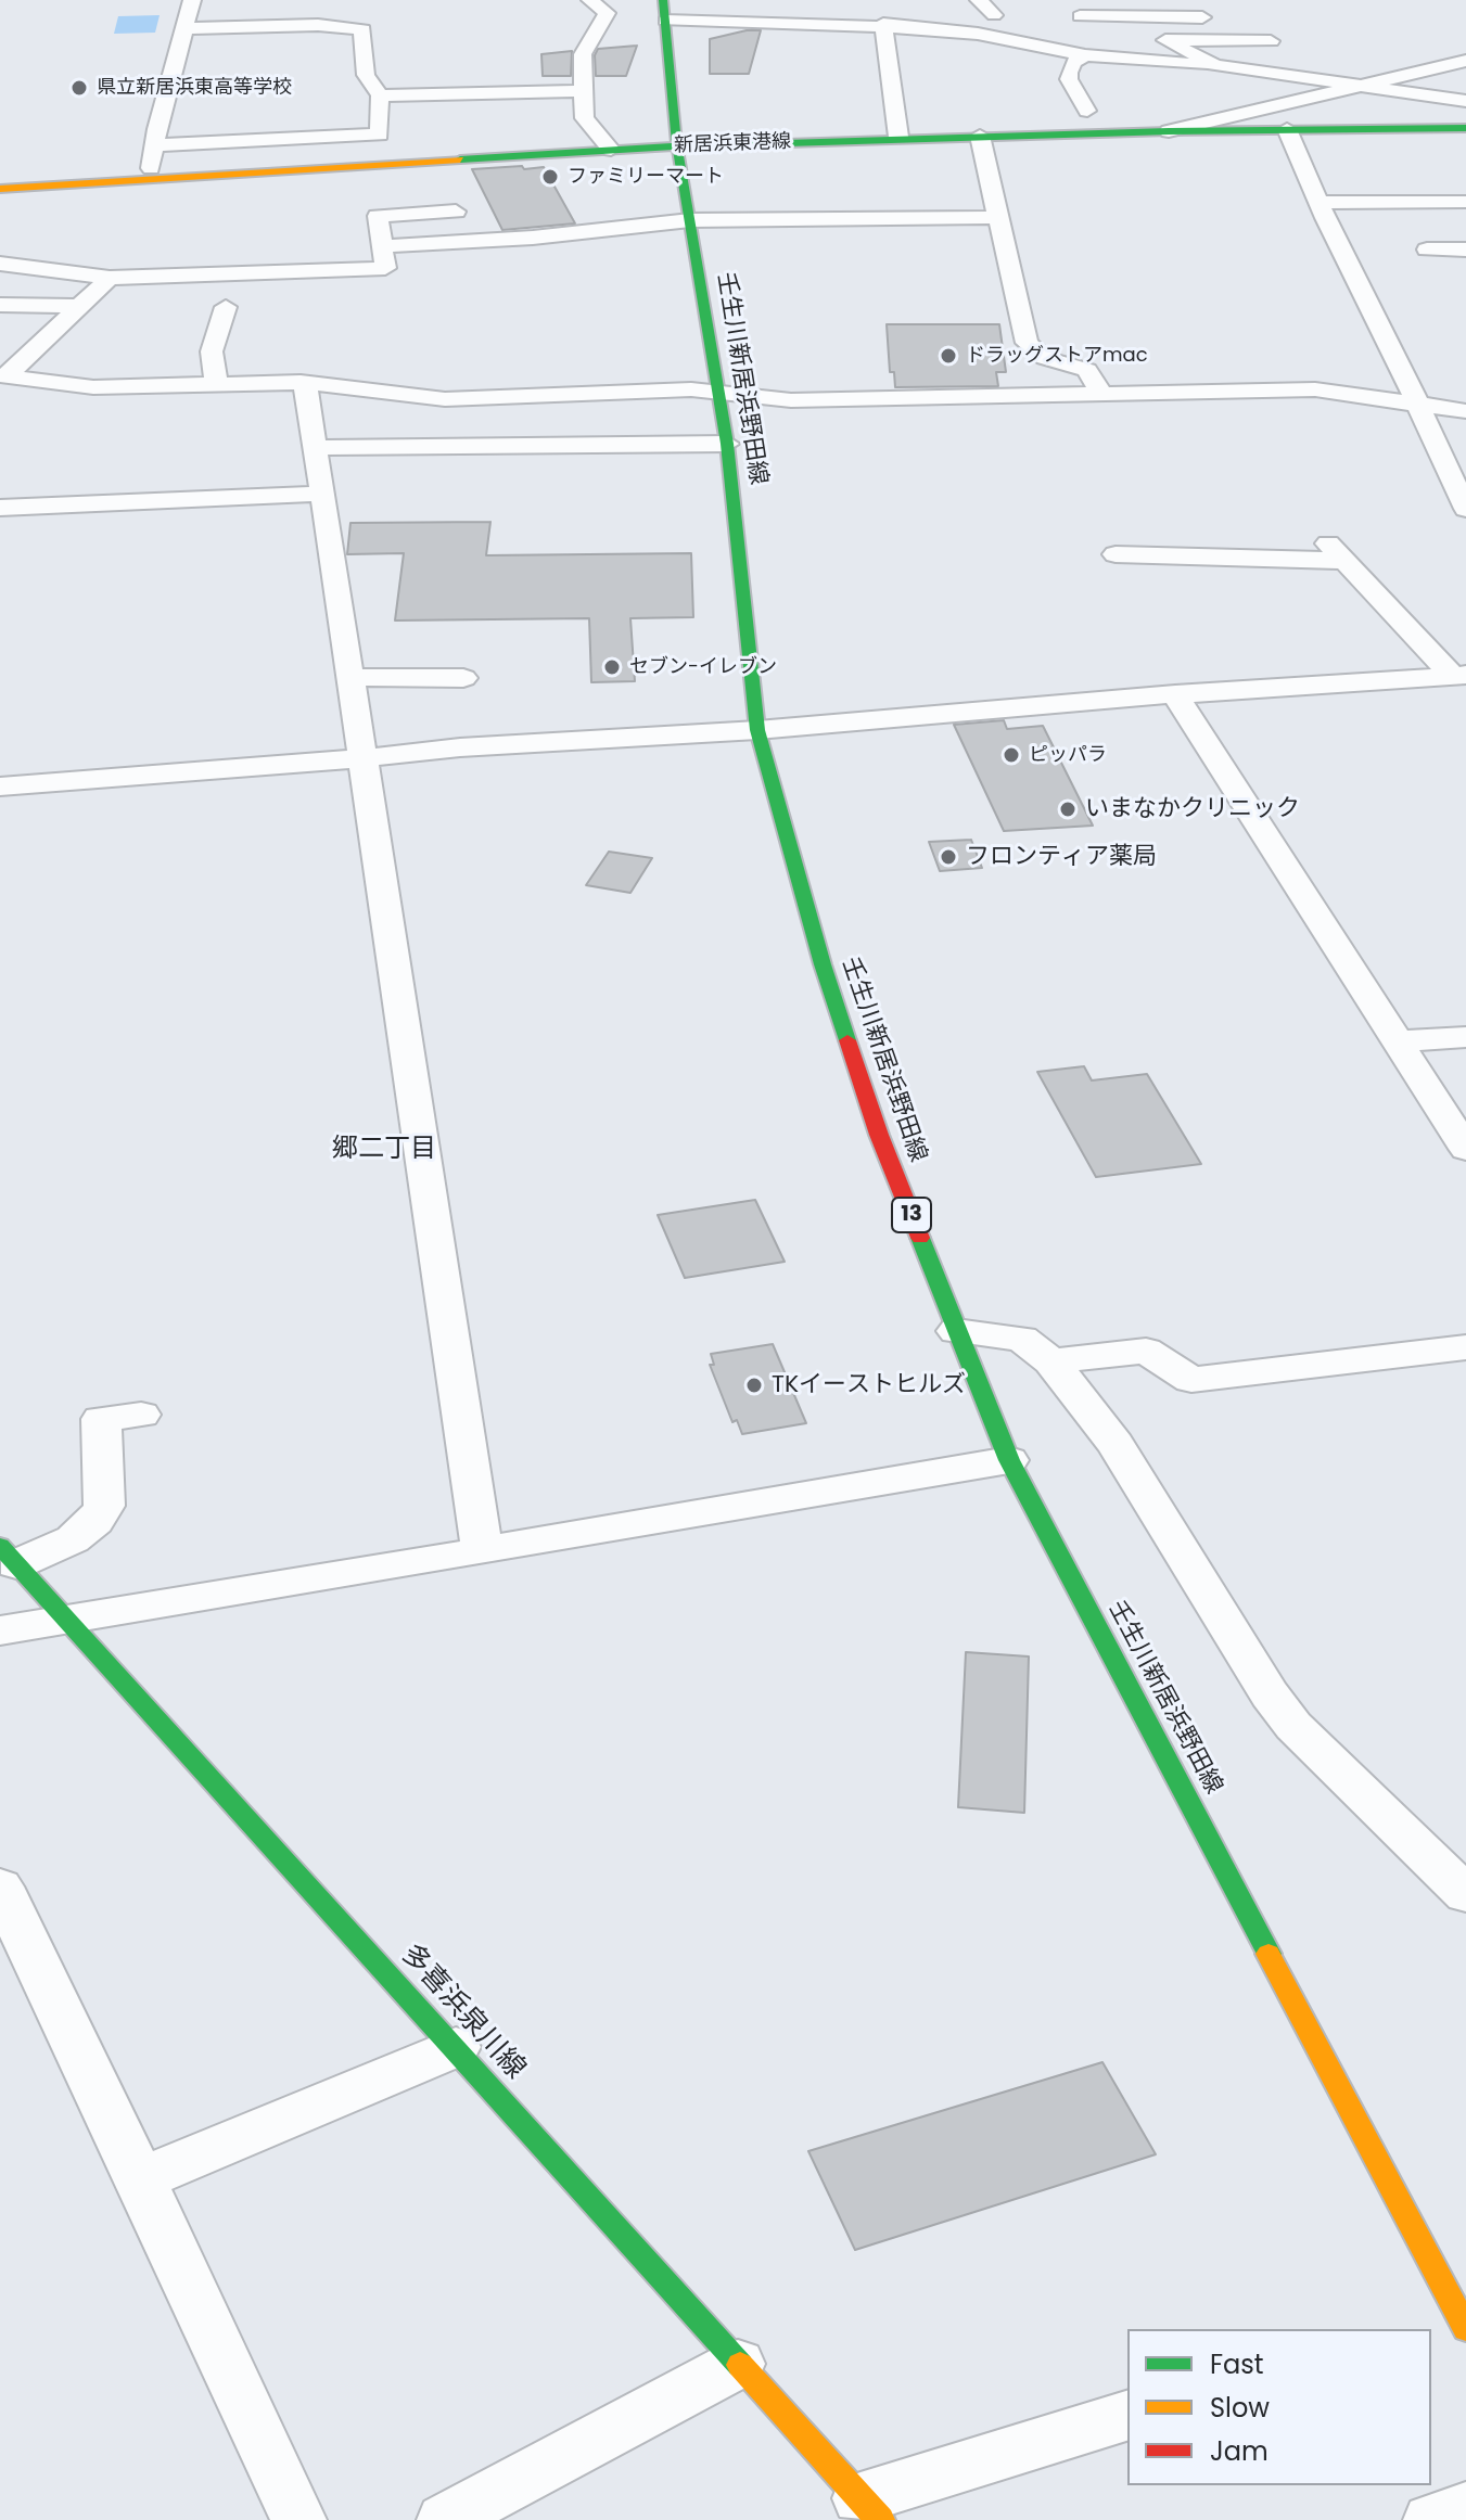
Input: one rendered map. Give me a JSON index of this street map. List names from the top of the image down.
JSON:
{
  "streets": {
    "main road": [
      "新居浜東港線",
      "壬生川新居浜野田線",
      "13",
      "多喜浜泉川線"
    ]
  },
  "crossings": [
    ["新居浜東港線", "壬生川新居浜野田線"]
  ],
  "districts": ["郷二丁目"],
  "places": [
    "県立新居浜東高等学校",
    "ファミリーマート",
    "ドラッグストアmac",
    "セブン-イレブン",
    "ピッパラ",
    "いまなかクリニック",
    "フロンティア薬局",
    "TKイーストヒルズ"
  ],
  "legend": ["Fast", "Slow", "Jam"]
}
